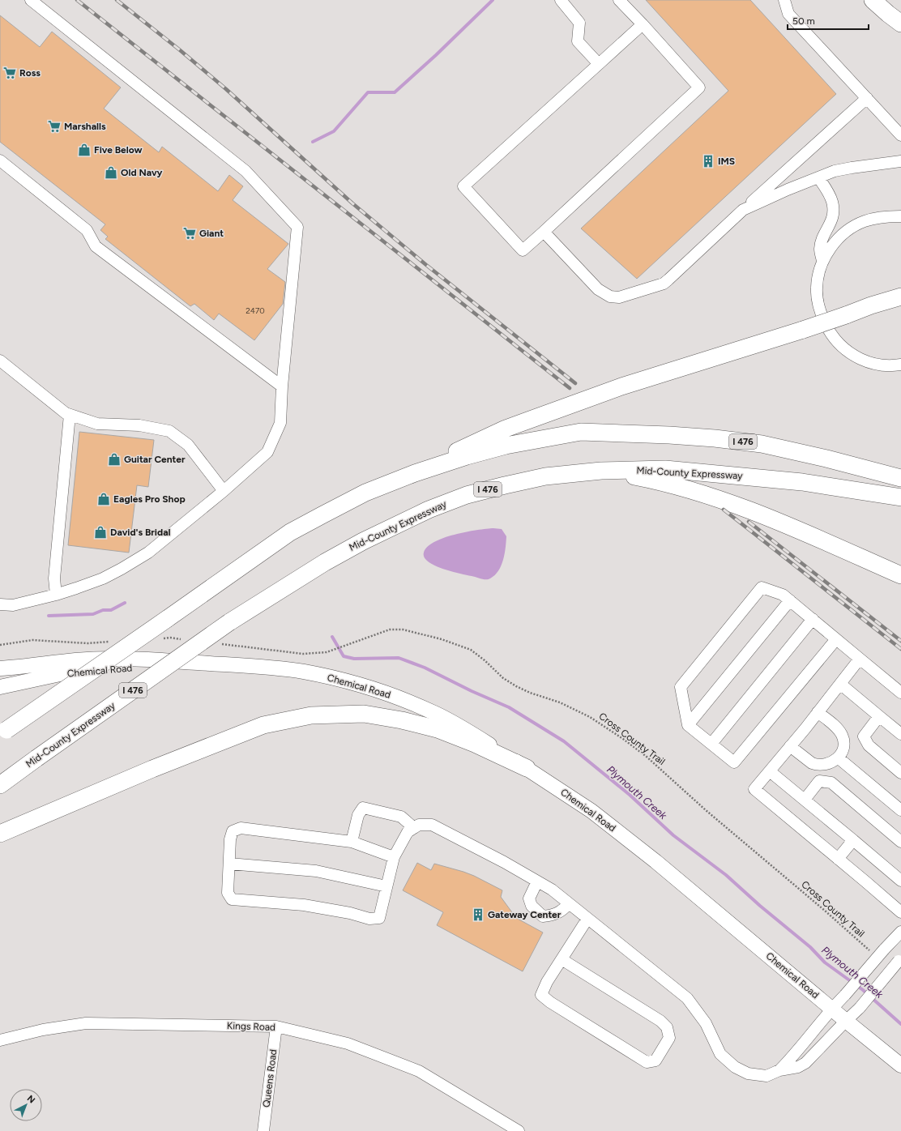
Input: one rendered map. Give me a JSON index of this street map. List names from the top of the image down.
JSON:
{
  "streets": {
    "highway": ["I 476", "Mid-County Expressway"],
    "main road": ["Chemical Road"],
    "street": ["Kings Road", "Queens Road"],
    "path": ["Cross County Trail"]
  },
  "crossings": [
    ["Kings Road", "Queens Road"]
  ],
  "water": ["Plymouth Creek"],
  "places": {
    "supermarket": ["Ross", "Marshalls", "Giant"],
    "shop": [
      "Five Below",
      "Old Navy",
      "Guitar Center",
      "Eagles Pro Shop",
      "David's Bridal"
    ],
    "building": ["IMS", "Gateway Center"]
  },
  "house_numbers": ["2470"],
  "scale_bar": "50 m",
  "north": "top right"
}
